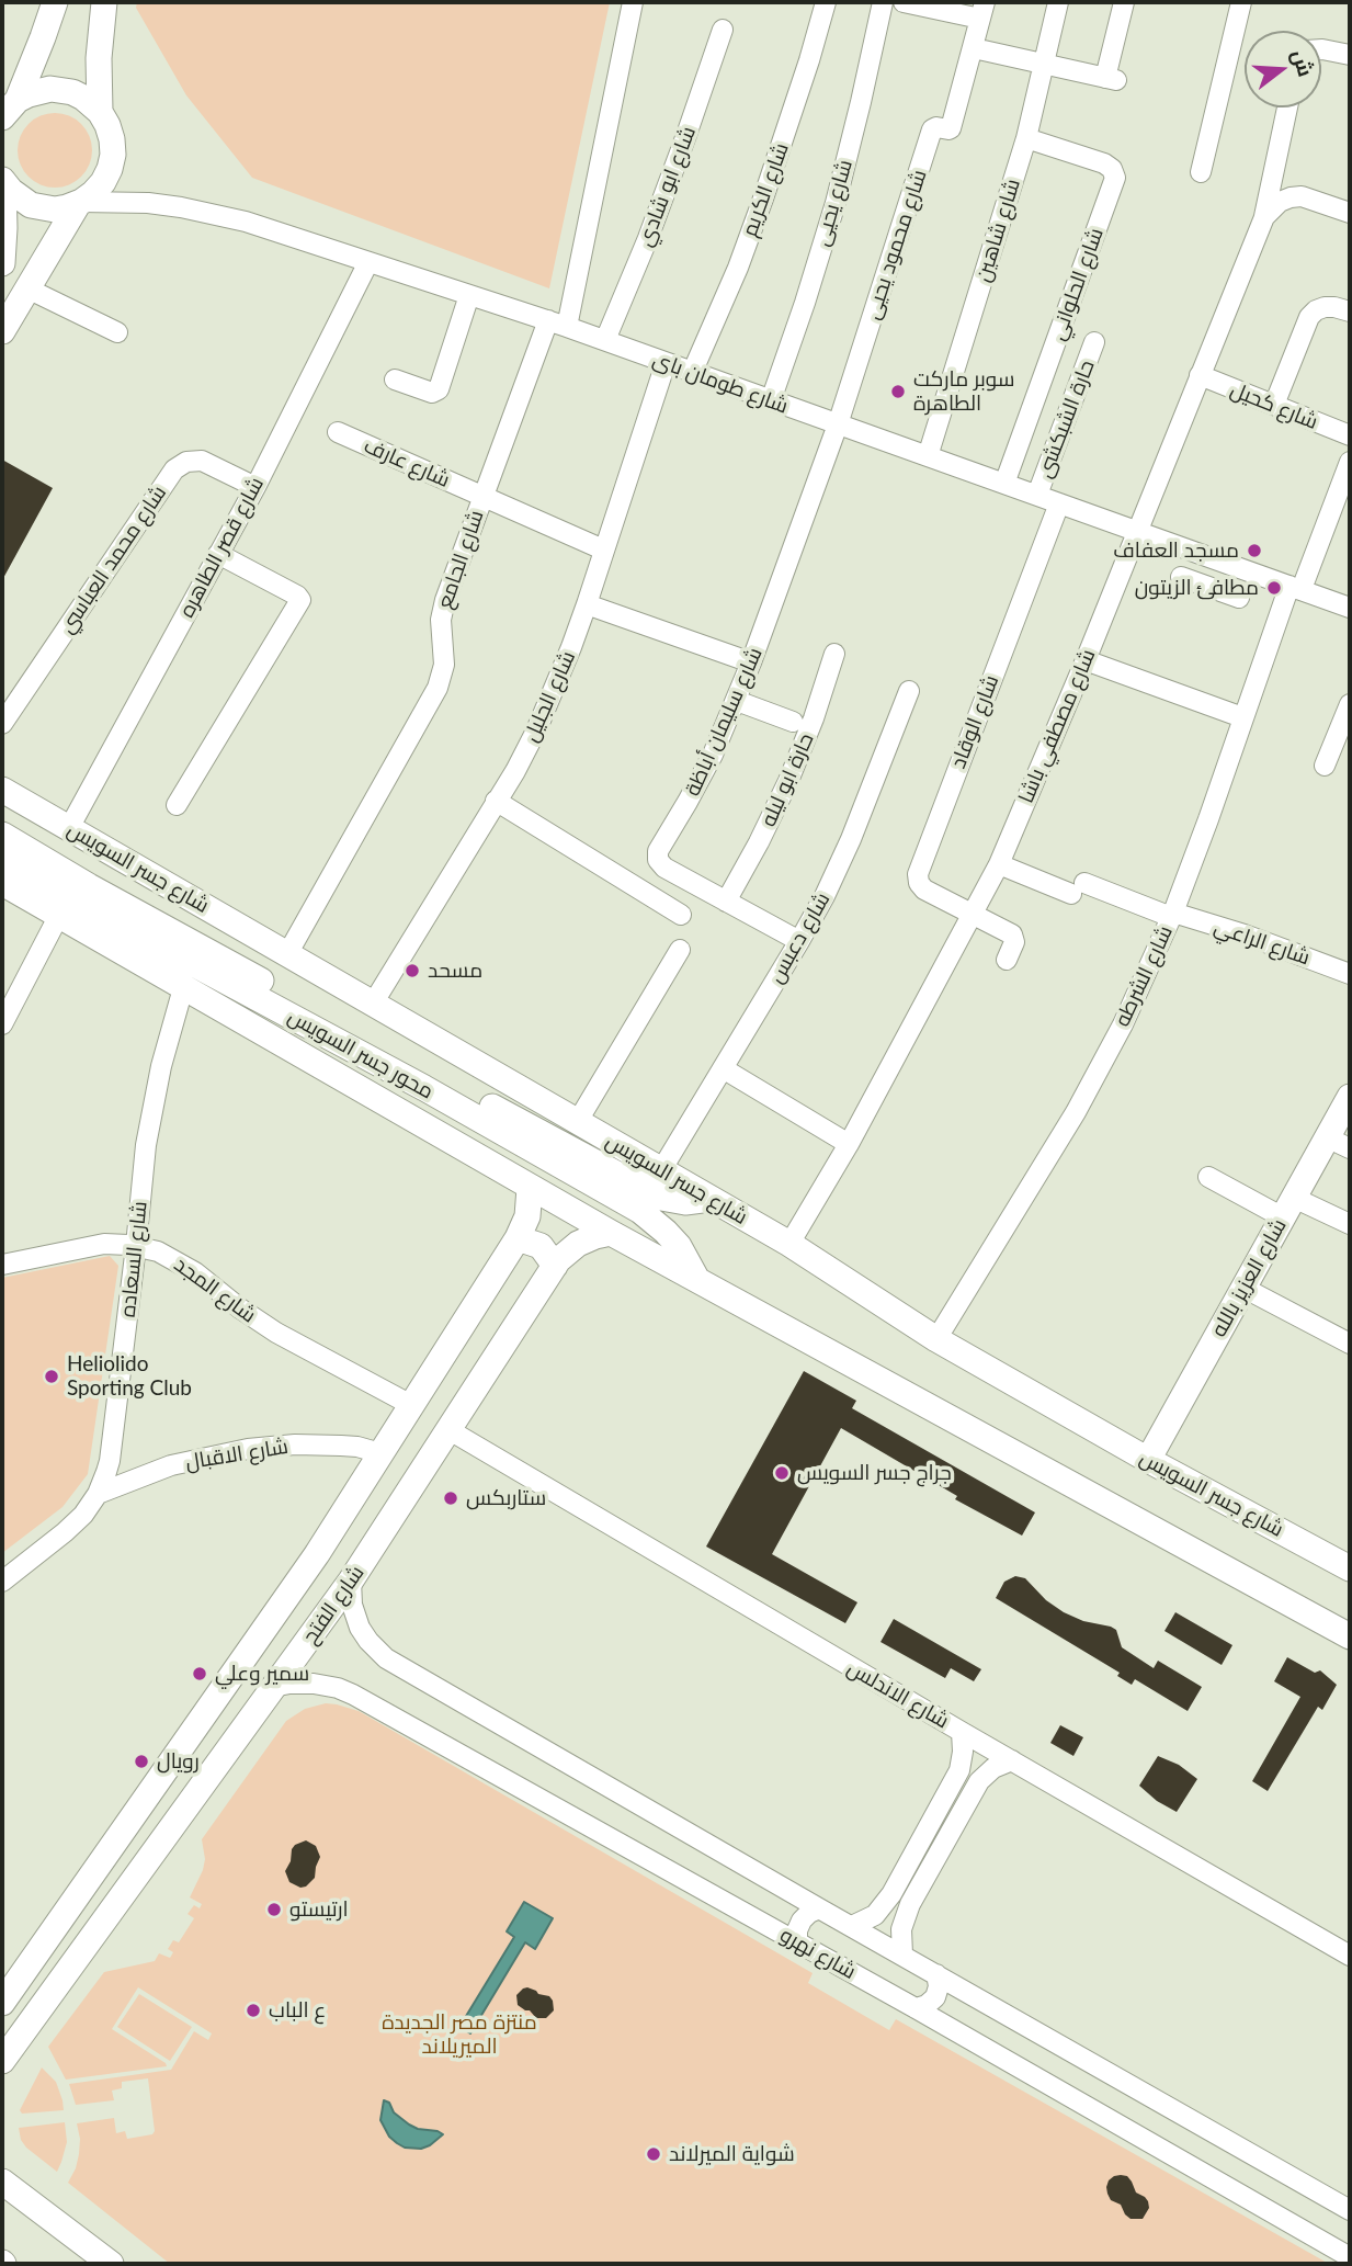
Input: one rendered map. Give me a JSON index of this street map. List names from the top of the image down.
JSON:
{
  "streets": {
    "main road": [
      "شارع جسر السويس",
      "محور جسر السويس",
      "شارع العزيز بالله",
      "شارع الفتح"
    ],
    "street": [
      "شارع ابو شادي",
      "شارع الكريم",
      "شارع يحيى",
      "شارع شاهين",
      "شارع محمود يحيى",
      "شارع الحلواني",
      "شارع طومان باى",
      "شارع كحيل",
      "حارة الشبكشى",
      "شارع عارف",
      "شارع قصر الطاهره",
      "شارع محمد العباسي",
      "شارع الجامع",
      "شارع الجليل",
      "شارع سليمان أباظة",
      "شارع الوقاد",
      "شارع مصطفي باشا",
      "حارة ابو ليله",
      "شارع دعبس",
      "شارع الراعي",
      "شارع الشرطه",
      "شارع السعاده",
      "شارع المجد",
      "شارع الاقبال",
      "شارع الاندلس",
      "شارع نهرو"
    ]
  },
  "crossings": [
    ["شارع ابو شادي", "شارع طومان باى"],
    ["شارع الكريم", "شارع طومان باى"],
    ["شارع يحيى", "شارع طومان باى"],
    ["شارع شاهين", "شارع الحلواني"],
    ["شارع شاهين", "شارع طومان باى"],
    ["شارع محمود يحيى", "شارع طومان باى"],
    ["شارع محمود يحيى", "شارع سليمان أباظة"],
    ["شارع الحلواني", "شارع طومان باى"],
    ["شارع طومان باى", "حارة الشبكشى"],
    ["شارع طومان باى", "شارع قصر الطاهره"],
    ["شارع طومان باى", "شارع الجامع"],
    ["شارع طومان باى", "شارع الجليل"],
    ["شارع طومان باى", "شارع سليمان أباظة"],
    ["شارع طومان باى", "شارع الوقاد"],
    ["شارع طومان باى", "شارع مصطفي باشا"],
    ["شارع طومان باى", "شارع الشرطه"],
    ["شارع كحيل", "شارع مصطفي باشا"],
    ["شارع عارف", "شارع الجامع"],
    ["شارع عارف", "شارع الجليل"],
    ["شارع قصر الطاهره", "شارع محمد العباسي"],
    ["شارع قصر الطاهره", "شارع جسر السويس"],
    ["شارع الجامع", "شارع جسر السويس"],
    ["شارع الجليل", "شارع جسر السويس"],
    ["شارع سليمان أباظة", "حارة ابو ليله"],
    ["شارع سليمان أباظة", "شارع دعبس"],
    ["شارع الوقاد", "شارع مصطفي باشا"],
    ["شارع مصطفي باشا", "شارع جسر السويس"],
    ["شارع مصطفي باشا", "شارع الراعي"],
    ["شارع جسر السويس", "شارع دعبس"],
    ["شارع جسر السويس", "شارع الشرطه"],
    ["شارع جسر السويس", "محور جسر السويس"],
    ["شارع جسر السويس", "شارع العزيز بالله"],
    ["شارع الراعي", "شارع الشرطه"],
    ["شارع السعاده", "شارع المجد"],
    ["شارع السعاده", "شارع الاقبال"],
    ["شارع المجد", "شارع الفتح"],
    ["شارع الاقبال", "شارع الفتح"],
    ["شارع الفتح", "شارع الاندلس"],
    ["شارع الفتح", "شارع نهرو"]
  ],
  "parks": ["منتزة مصر الجديدة الميريلاند"],
  "places": [
    "سوبر ماركت الطاهرة",
    "مسجد العفاف",
    "مطافئ الزيتون",
    "مسحد",
    "Heliolido Sporting Club",
    "جراج جسر السويس",
    "ستاربكس",
    "سمير وعلي",
    "رويال",
    "ارتيستو",
    "ع الباب",
    "شواية الميرلاند"
  ],
  "north": "right"
}
